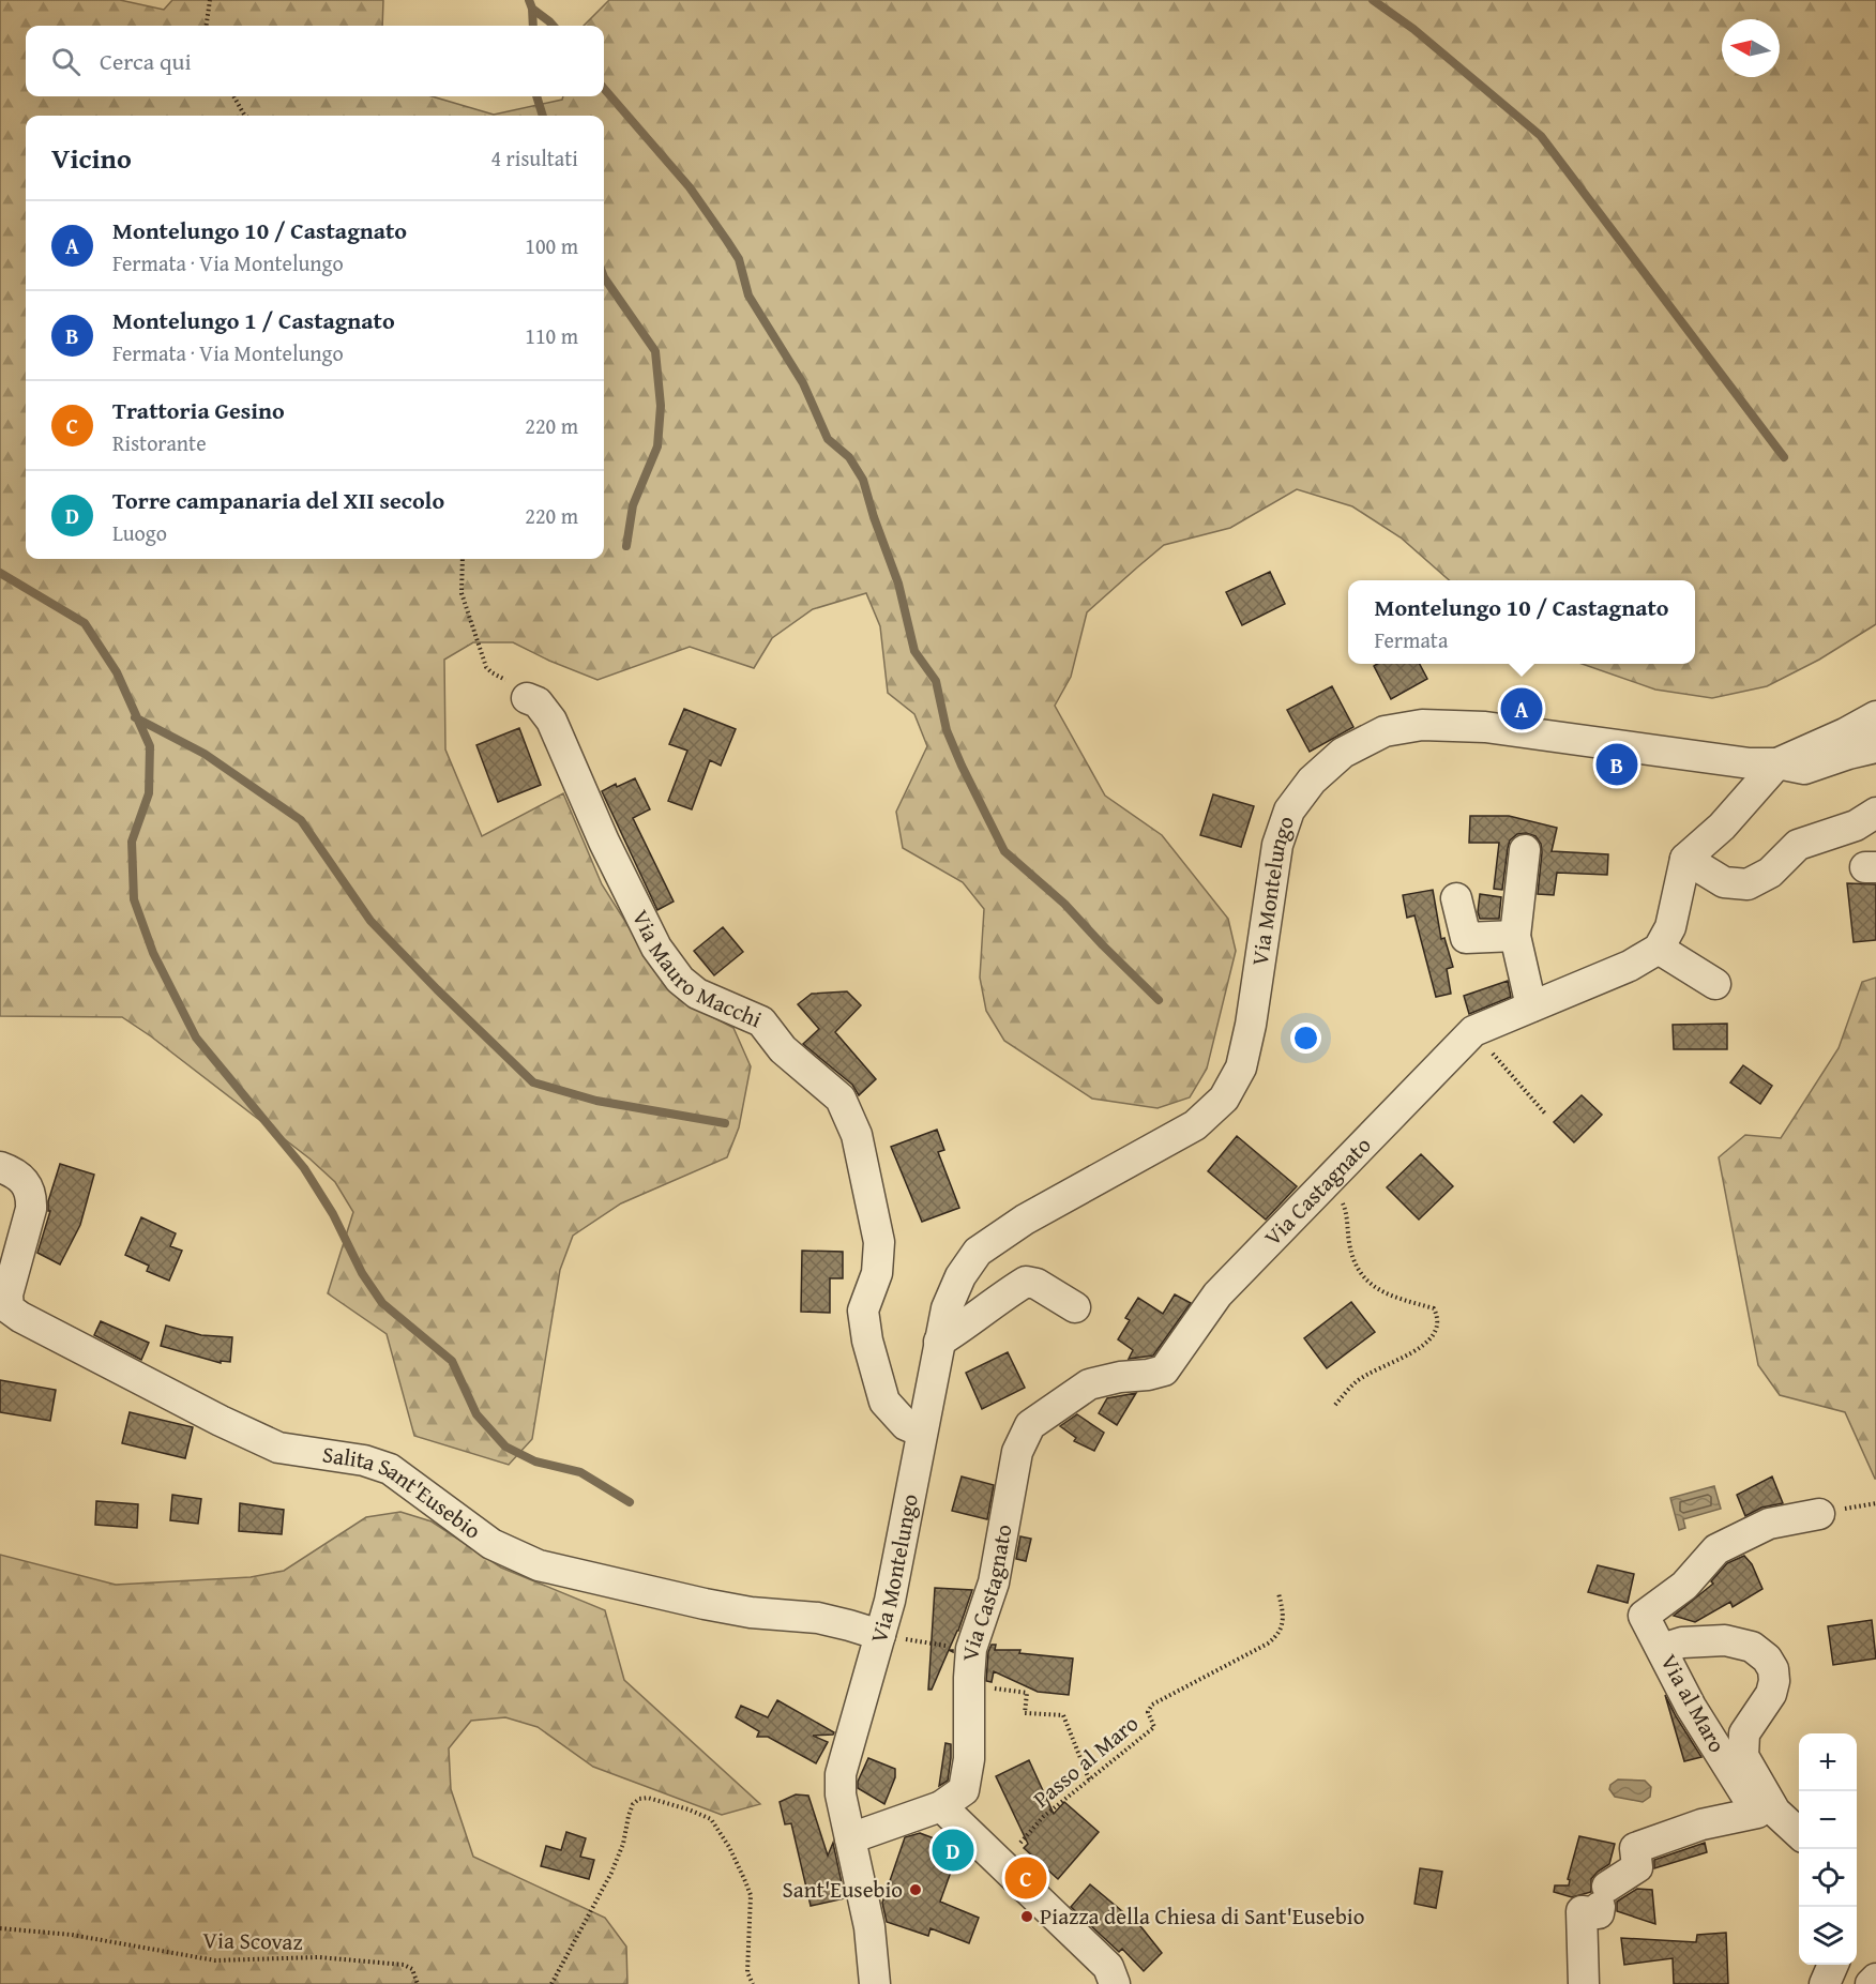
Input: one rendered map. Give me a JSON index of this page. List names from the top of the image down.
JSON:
{
  "streets": {
    "street": [
      "Via Montelungo",
      "Via Mauro Macchi",
      "Via Castagnato",
      "Salita Sant'Eusebio",
      "Via al Maro"
    ],
    "path": ["Passo al Maro", "Via Scovaz"]
  },
  "crossings": [
    ["Via Montelungo", "Via Mauro Macchi"],
    ["Via Montelungo", "Salita Sant'Eusebio"],
    ["Via Castagnato", "Passo al Maro"]
  ],
  "places": ["Sant'Eusebio", "Piazza della Chiesa di Sant'Eusebio"],
  "north": "left",
  "page": {
    "search": "Cerca qui",
    "heading": ["Vicino", "4 risultati"],
    "list": [
      {
        "mark": "A",
        "name": "Montelungo 10 / Castagnato",
        "note": "Fermata · Via Montelungo",
        "value": "100 m"
      },
      {
        "mark": "B",
        "name": "Montelungo 1 / Castagnato",
        "note": "Fermata · Via Montelungo",
        "value": "110 m"
      },
      {
        "mark": "C",
        "name": "Trattoria Gesino",
        "note": "Ristorante",
        "value": "220 m"
      },
      {
        "mark": "D",
        "name": "Torre campanaria del XII secolo",
        "note": "Luogo",
        "value": "220 m"
      }
    ],
    "popup": ["Montelungo 10 / Castagnato", "Fermata"],
    "pins": [
      "A",
      "B",
      "D",
      "C"
    ],
    "map_buttons": ["+", "−"]
  }
}
